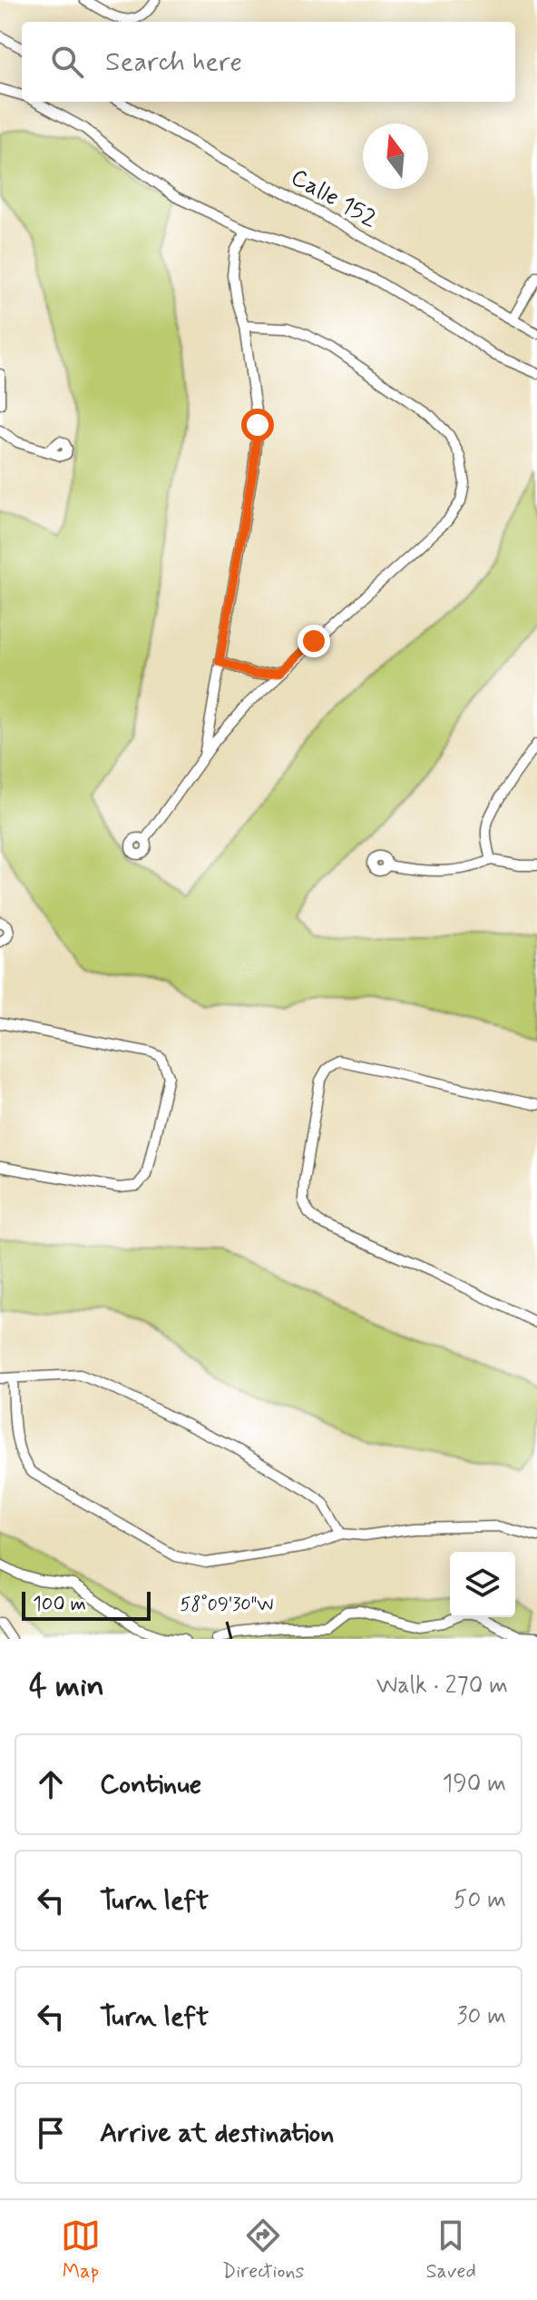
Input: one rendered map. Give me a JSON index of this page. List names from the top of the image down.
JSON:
{
  "streets": {
    "street": ["Calle 152"]
  },
  "scale_bar": "100 m",
  "north": "top",
  "page": {
    "search": "Search here",
    "scale": "100 m",
    "heading": ["4 min", "Walk · 270 m"],
    "list": [
      ["Continue", "190 m"],
      ["Turn left", "50 m"],
      ["Turn left", "30 m"],
      "Arrive at destination"
    ],
    "nav": ["Map", "Directions", "Saved"]
  },
  "coordinates": ["58°09'30\"W"]
}
